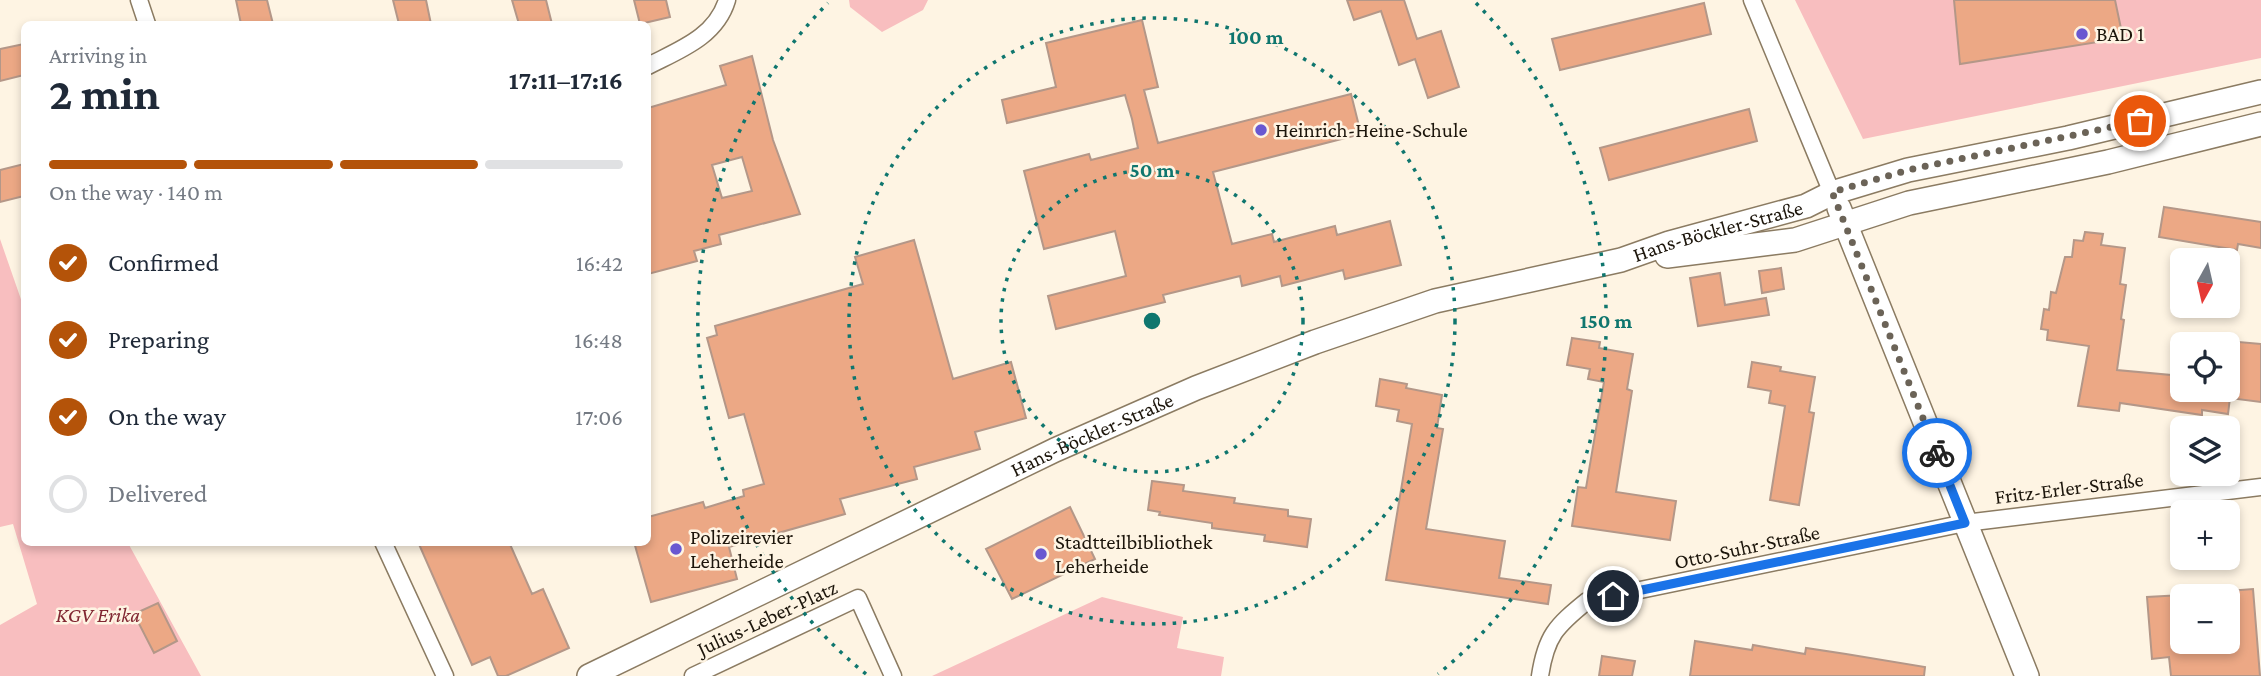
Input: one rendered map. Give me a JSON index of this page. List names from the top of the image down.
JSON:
{
  "streets": {
    "street": [
      "Hans-Böckler-Straße",
      "Fritz-Erler-Straße",
      "Otto-Suhr-Straße",
      "Julius-Leber-Platz"
    ]
  },
  "crossings": [
    ["Fritz-Erler-Straße", "Otto-Suhr-Straße"]
  ],
  "parks": ["KGV Erika"],
  "places": [
    "BAD 1",
    "Heinrich-Heine-Schule",
    "Polizeirevier Leherheide",
    "Stadtteilbibliothek Leherheide"
  ],
  "north": "bottom",
  "page": {
    "heading": ["2 min", "Arriving in", "17:11–17:16"],
    "bar": "On the way · 140 m",
    "list": [
      ["Confirmed", "16:42"],
      ["Preparing", "16:48"],
      ["On the way", "17:06"],
      "Delivered"
    ],
    "map_buttons": ["+", "−"]
  },
  "rings": ["100 m", "50 m", "150 m"]
}
